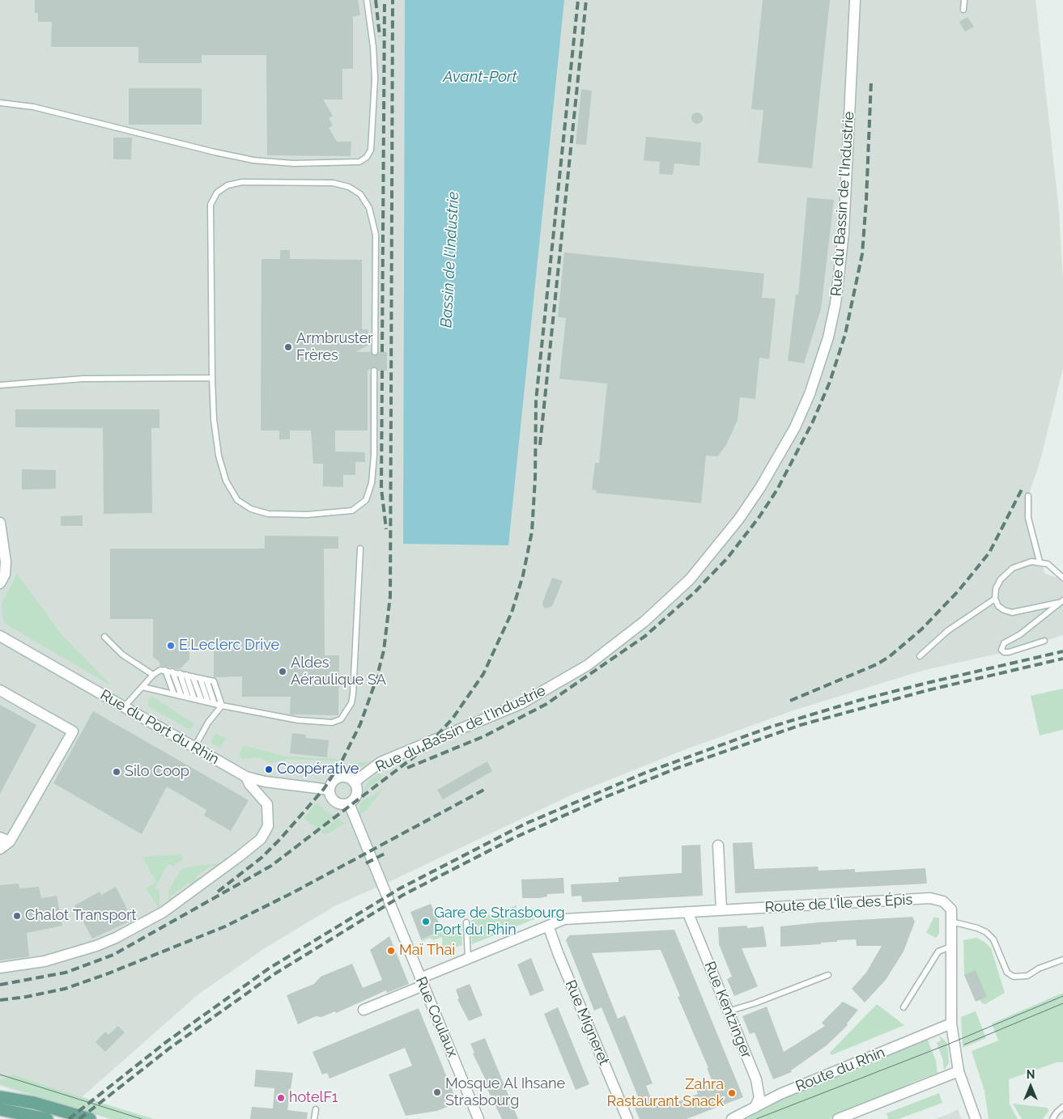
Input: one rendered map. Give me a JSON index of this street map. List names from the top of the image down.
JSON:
{
  "streets": {
    "street": [
      "Rue du Bassin de l'Industrie",
      "Rue du Port du Rhin",
      "Route de l'Île des Épis",
      "Rue Kentzinger",
      "Rue Coulaux",
      "Rue Migneret",
      "Route du Rhin"
    ]
  },
  "crossings": [
    ["Rue du Bassin de l'Industrie", "Rue du Port du Rhin"],
    ["Rue du Bassin de l'Industrie", "Rue Coulaux"],
    ["Rue du Port du Rhin", "Rue Coulaux"],
    ["Route de l'Île des Épis", "Rue Kentzinger"],
    ["Route de l'Île des Épis", "Rue Coulaux"],
    ["Route de l'Île des Épis", "Rue Migneret"],
    ["Rue Kentzinger", "Route du Rhin"]
  ],
  "water": ["Avant-Port", "Bassin de l'Industrie"],
  "places": [
    "Armbruster Frères",
    "E.Leclerc Drive",
    "Aldes Aéraulique SA",
    "Coopérative",
    "Silo Coop",
    "Chalot Transport",
    "Gare de Strasbourg Port du Rhin",
    "Maï Thai",
    "Mosque Al Ihsane Strasbourg",
    "Zahra Rastaurant Snack",
    "hotelF1"
  ],
  "north": "top"
}
